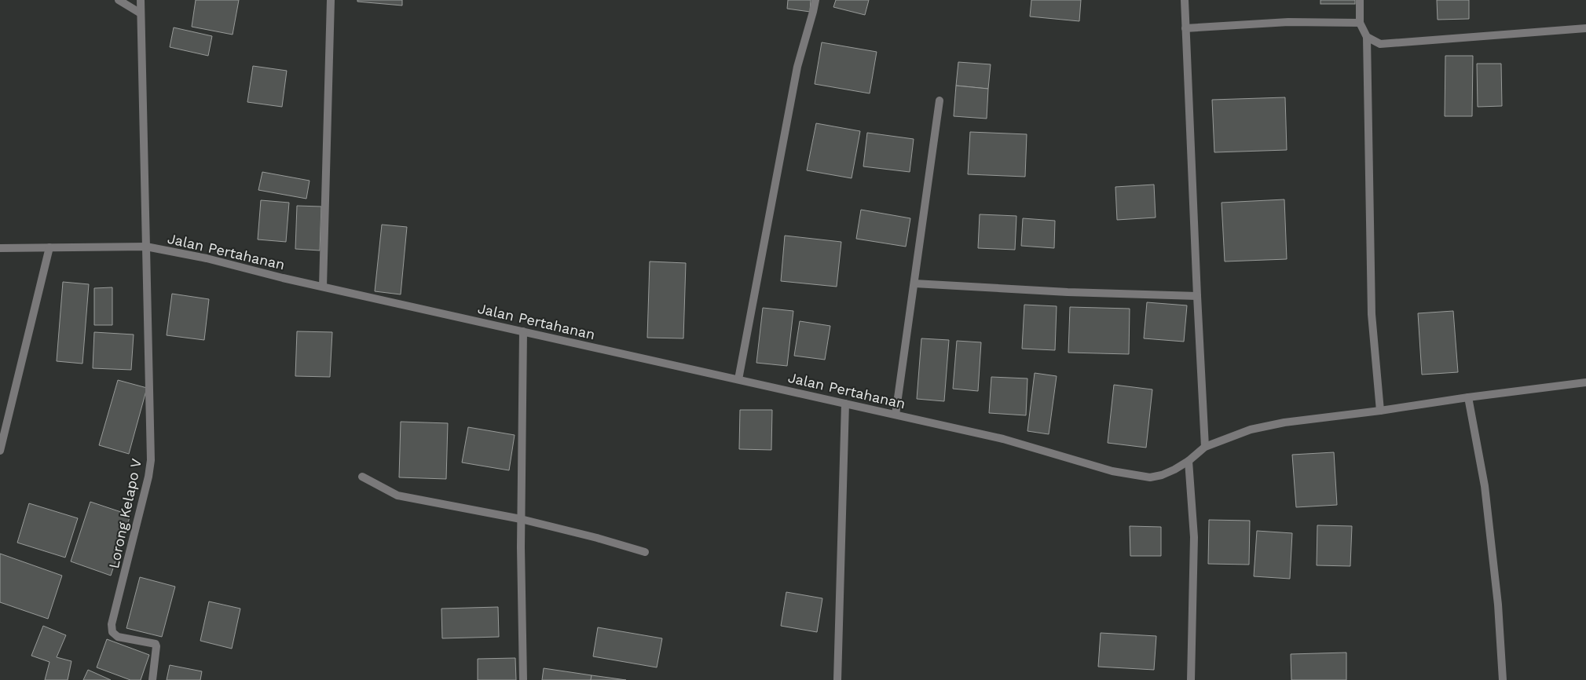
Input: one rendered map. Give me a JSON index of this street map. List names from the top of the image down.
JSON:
{
  "streets": {
    "street": ["Jalan Pertahanan", "Lorong Kelapo V"]
  },
  "crossings": [
    ["Jalan Pertahanan", "Lorong Kelapo V"]
  ]
}
